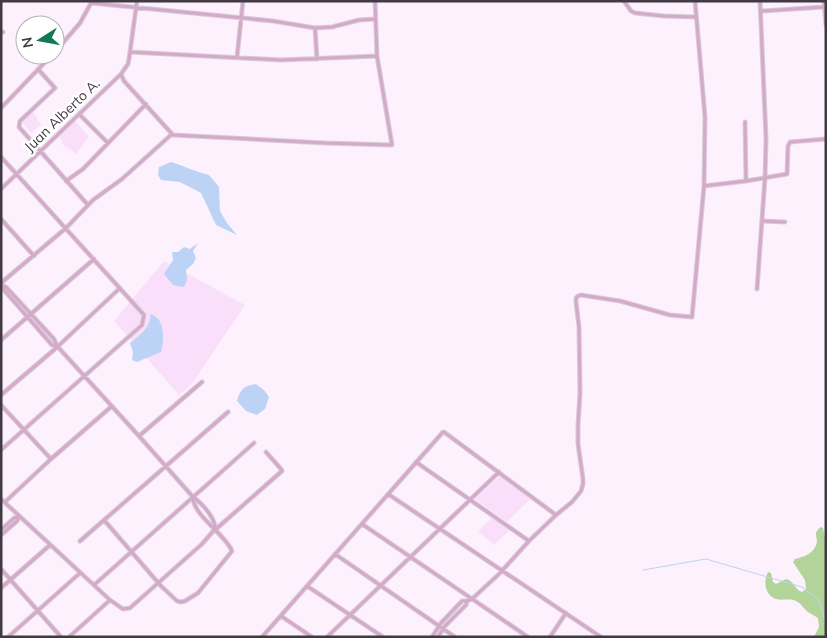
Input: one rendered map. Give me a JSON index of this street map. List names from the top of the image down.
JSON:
{
  "streets": {
    "street": ["Juan Alberto A."]
  },
  "north": "left"
}
